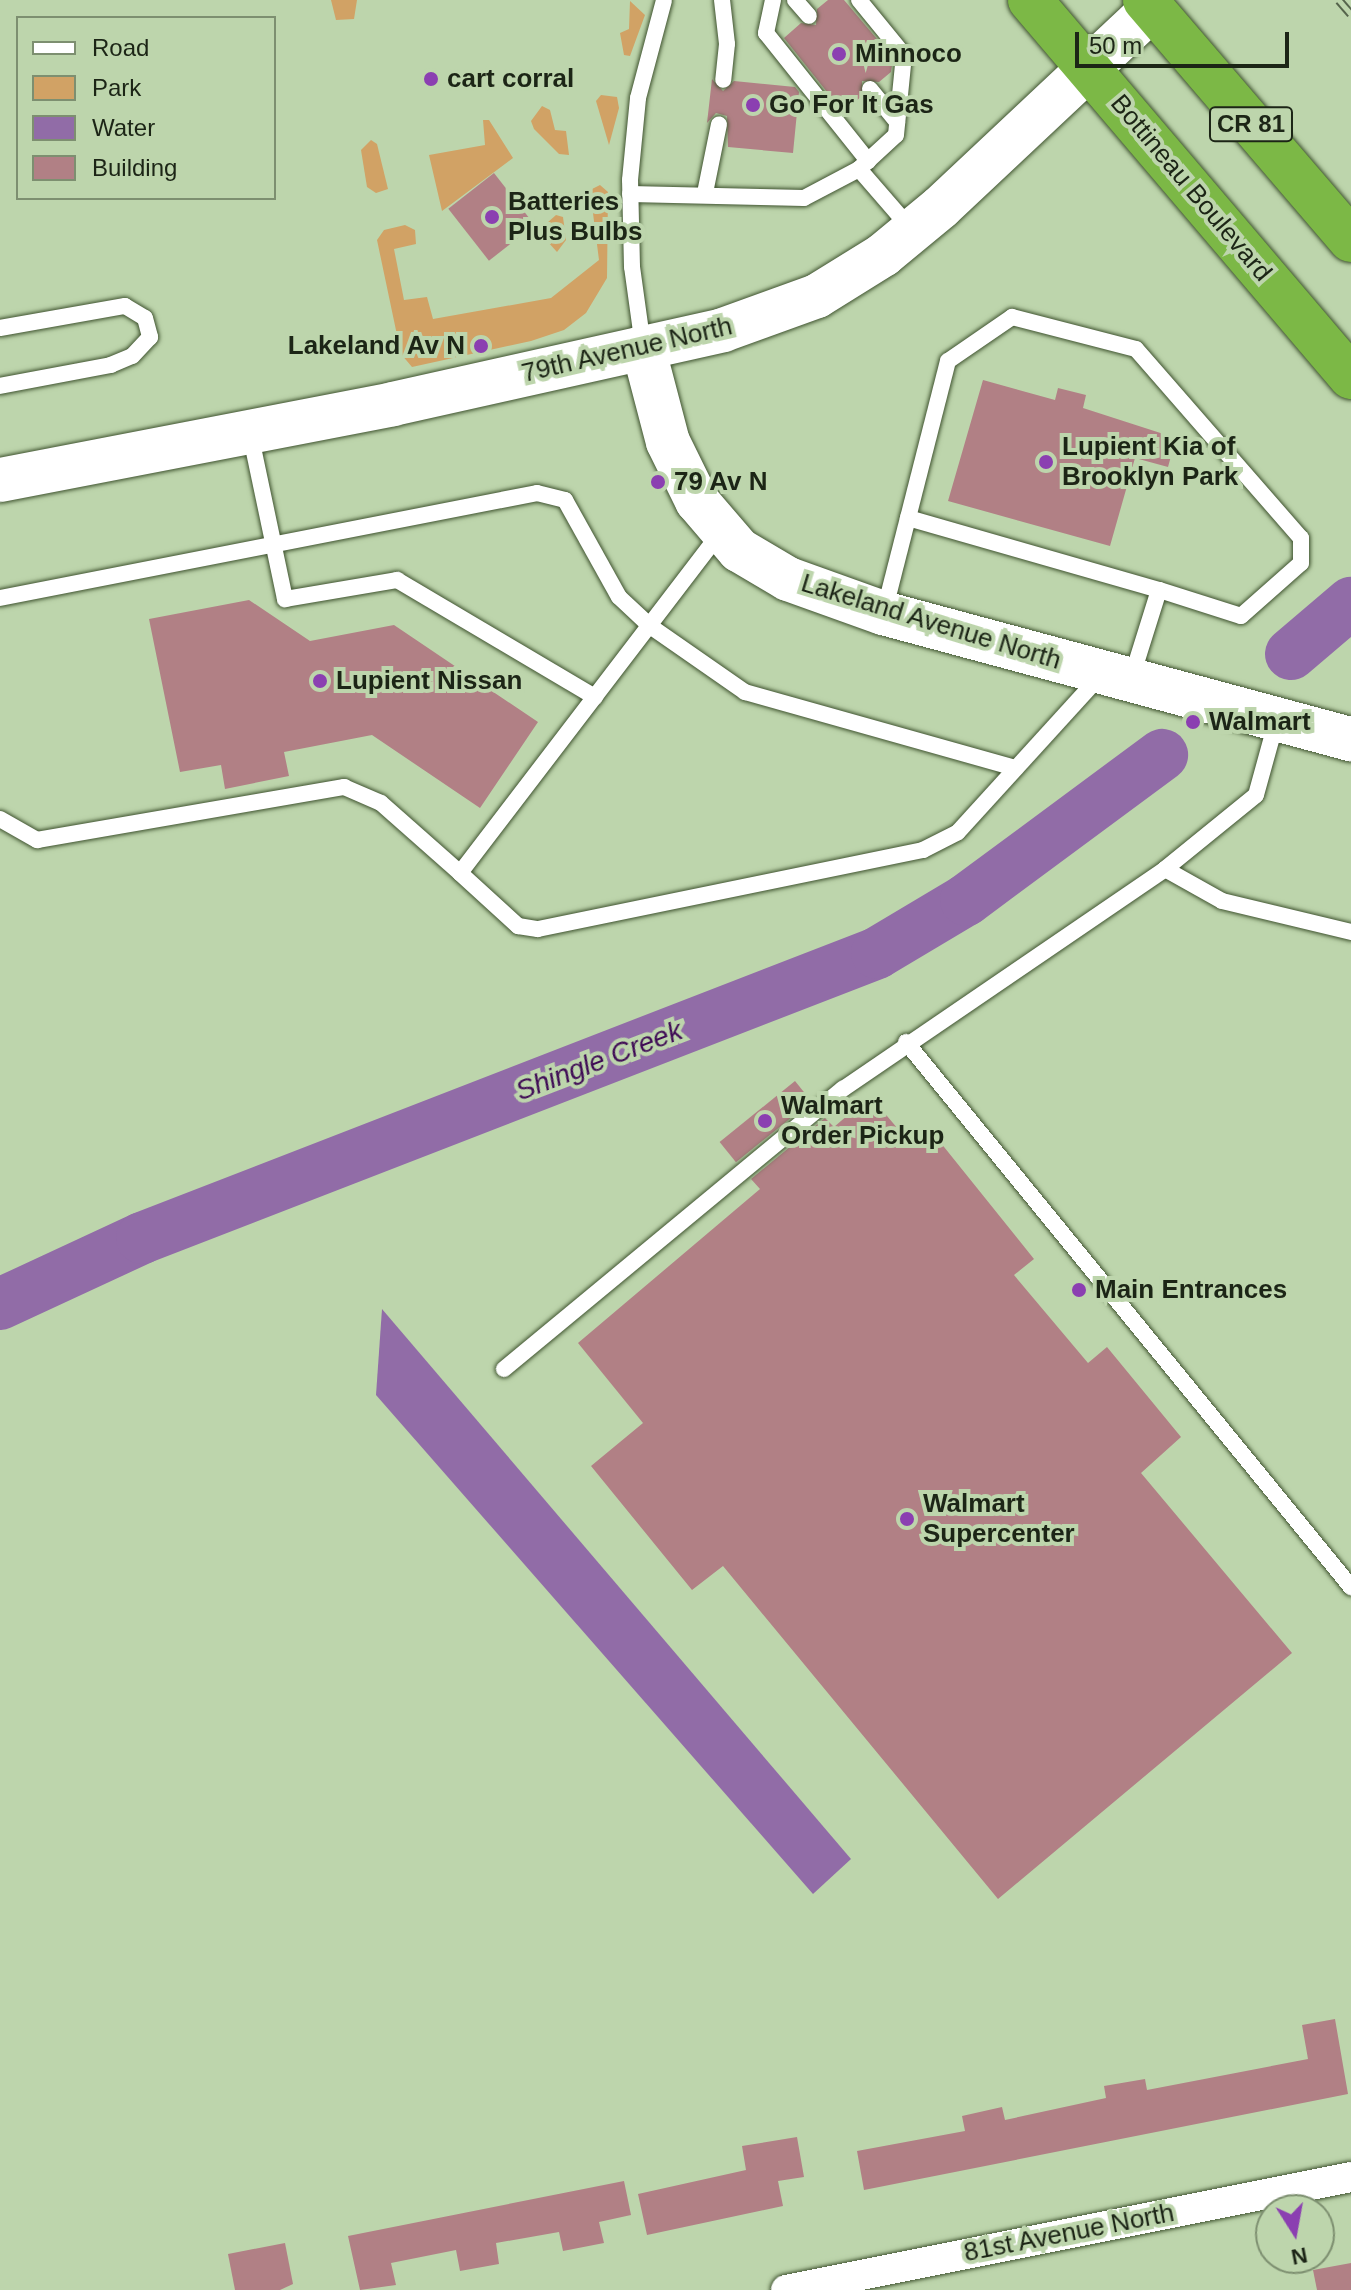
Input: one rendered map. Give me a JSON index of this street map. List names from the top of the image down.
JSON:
{
  "streets": {
    "highway": ["CR 81", "Bottineau Boulevard"],
    "street": ["79th Avenue North", "Lakeland Avenue North", "81st Avenue North"]
  },
  "crossings": [
    ["CR 81", "79th Avenue North"],
    ["Bottineau Boulevard", "79th Avenue North"],
    ["79th Avenue North", "Lakeland Avenue North"]
  ],
  "water": ["Shingle Creek"],
  "places": [
    "Minnoco",
    "cart corral",
    "Go For It Gas",
    "Batteries Plus Bulbs",
    "Lakeland Av N",
    "Lupient Kia of Brooklyn Park",
    "79 Av N",
    "Lupient Nissan",
    "Walmart",
    "Walmart Order Pickup",
    "Main Entrances",
    "Walmart Supercenter"
  ],
  "legend": [
    "Road",
    "Park",
    "Water",
    "Building"
  ],
  "scale_bar": "50 m",
  "north": "bottom"
}
